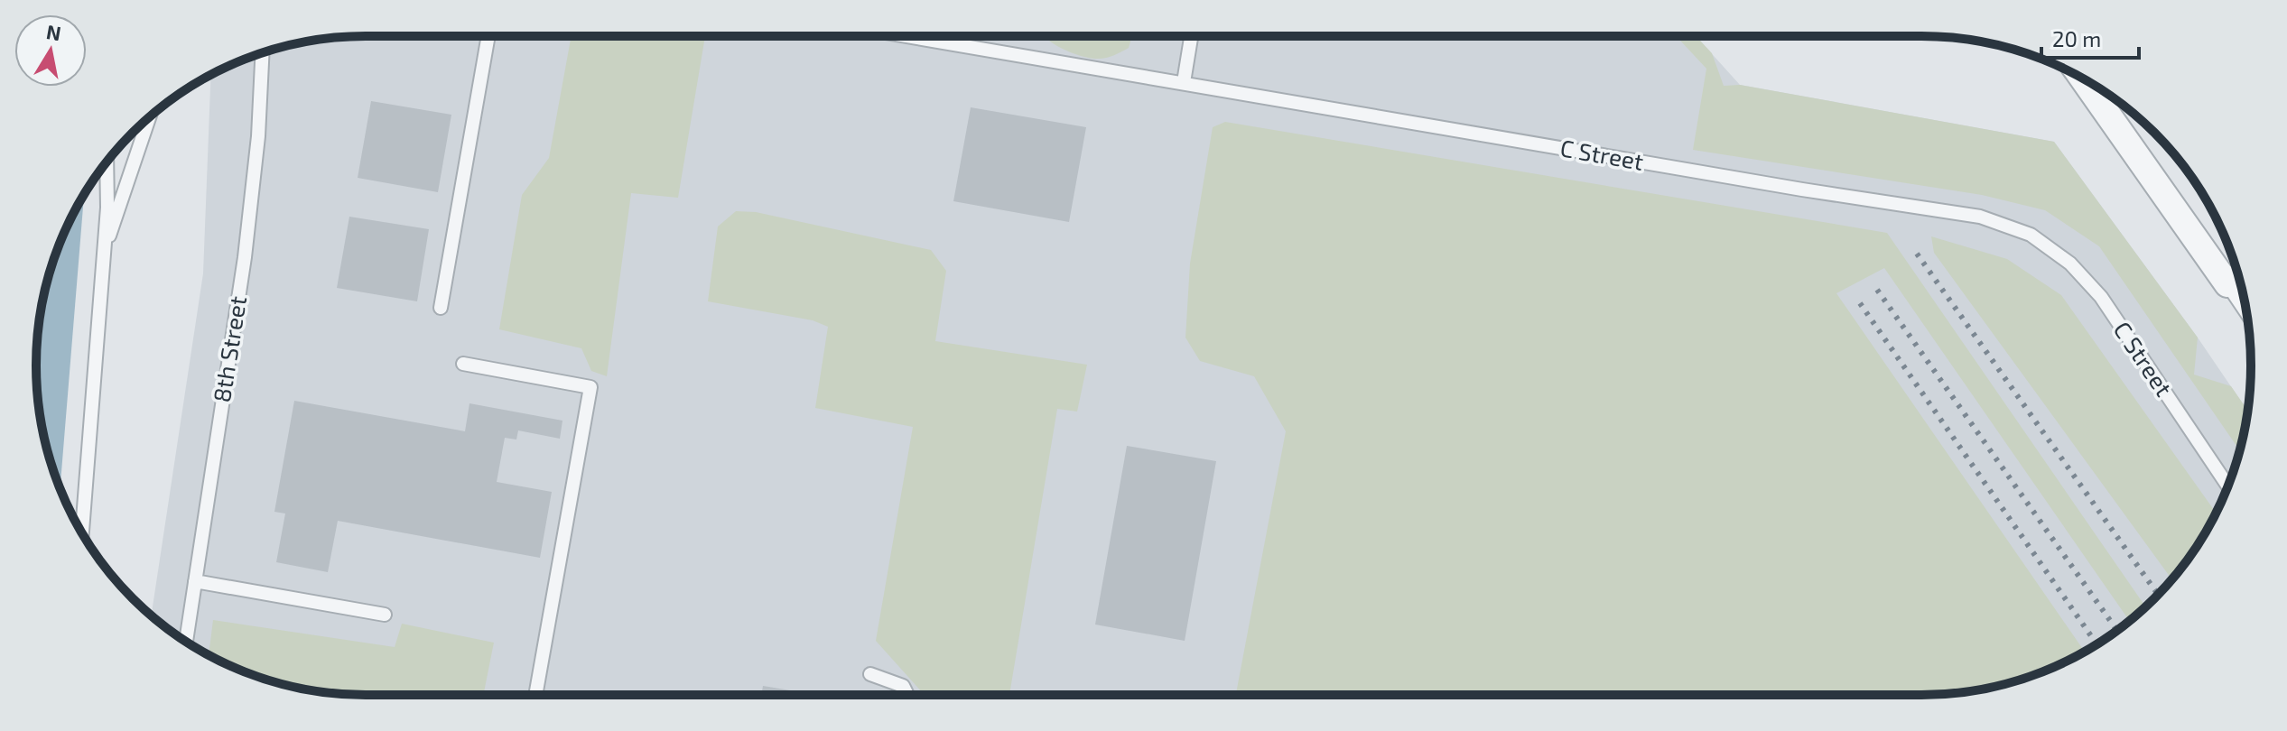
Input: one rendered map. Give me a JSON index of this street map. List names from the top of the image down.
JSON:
{
  "streets": {
    "lane": ["C Street", "8th Street"]
  },
  "scale_bar": "20 m",
  "north": "top"
}
